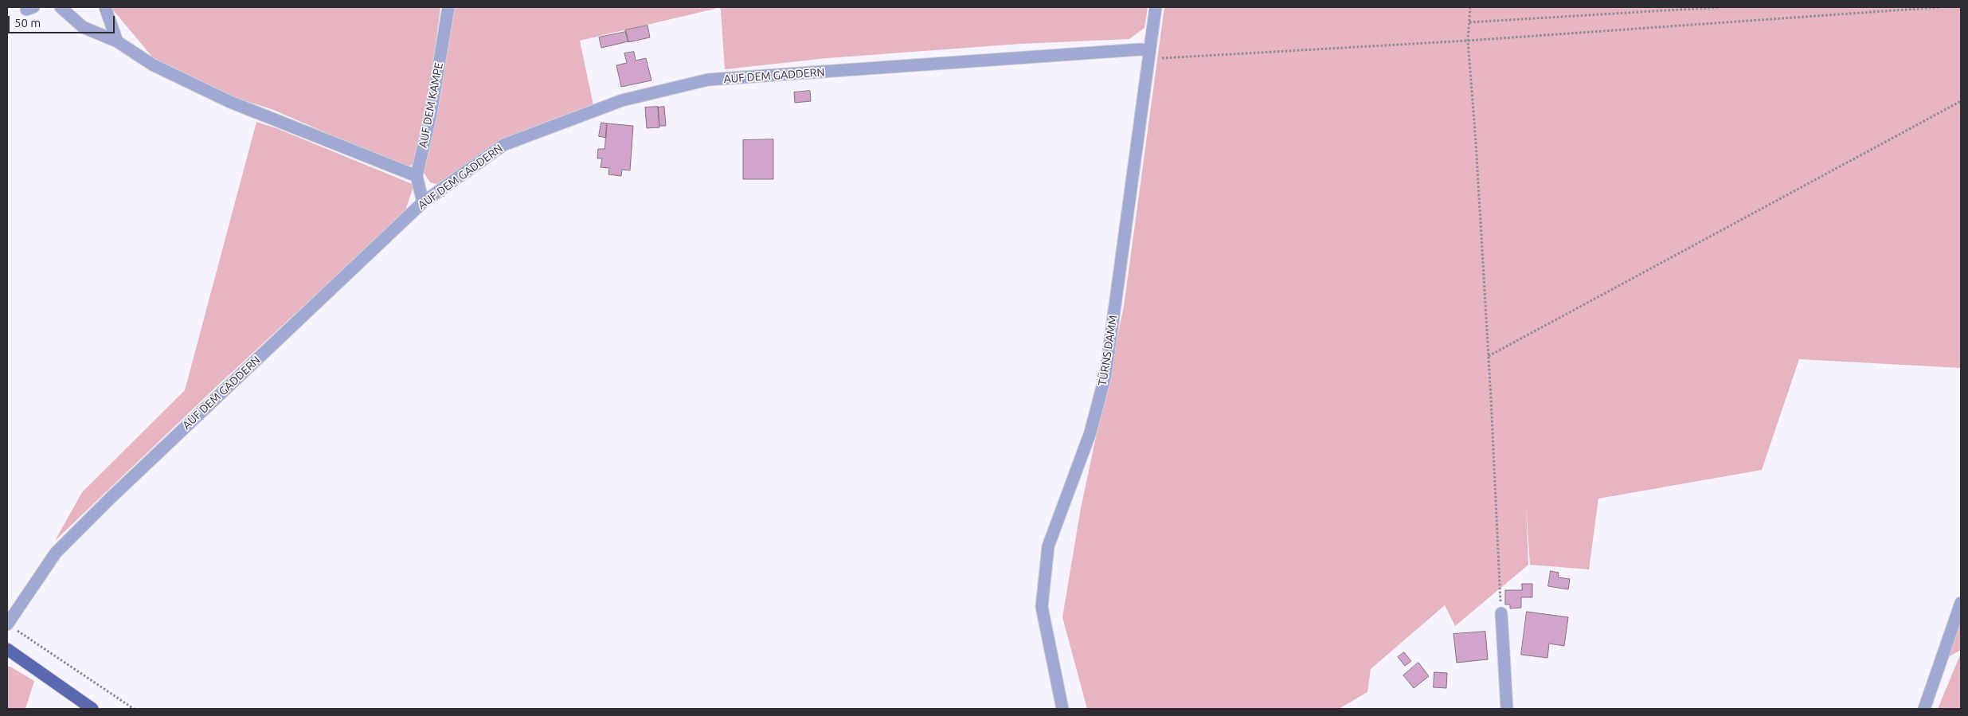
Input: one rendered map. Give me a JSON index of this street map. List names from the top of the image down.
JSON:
{
  "streets": {
    "street": ["AUF DEM GADDERN", "AUF DEM KAMPE", "TÜRNS DAMM"]
  },
  "crossings": [
    ["AUF DEM GADDERN", "AUF DEM KAMPE"],
    ["AUF DEM GADDERN", "TÜRNS DAMM"]
  ],
  "scale_bar": "50 m"
}
